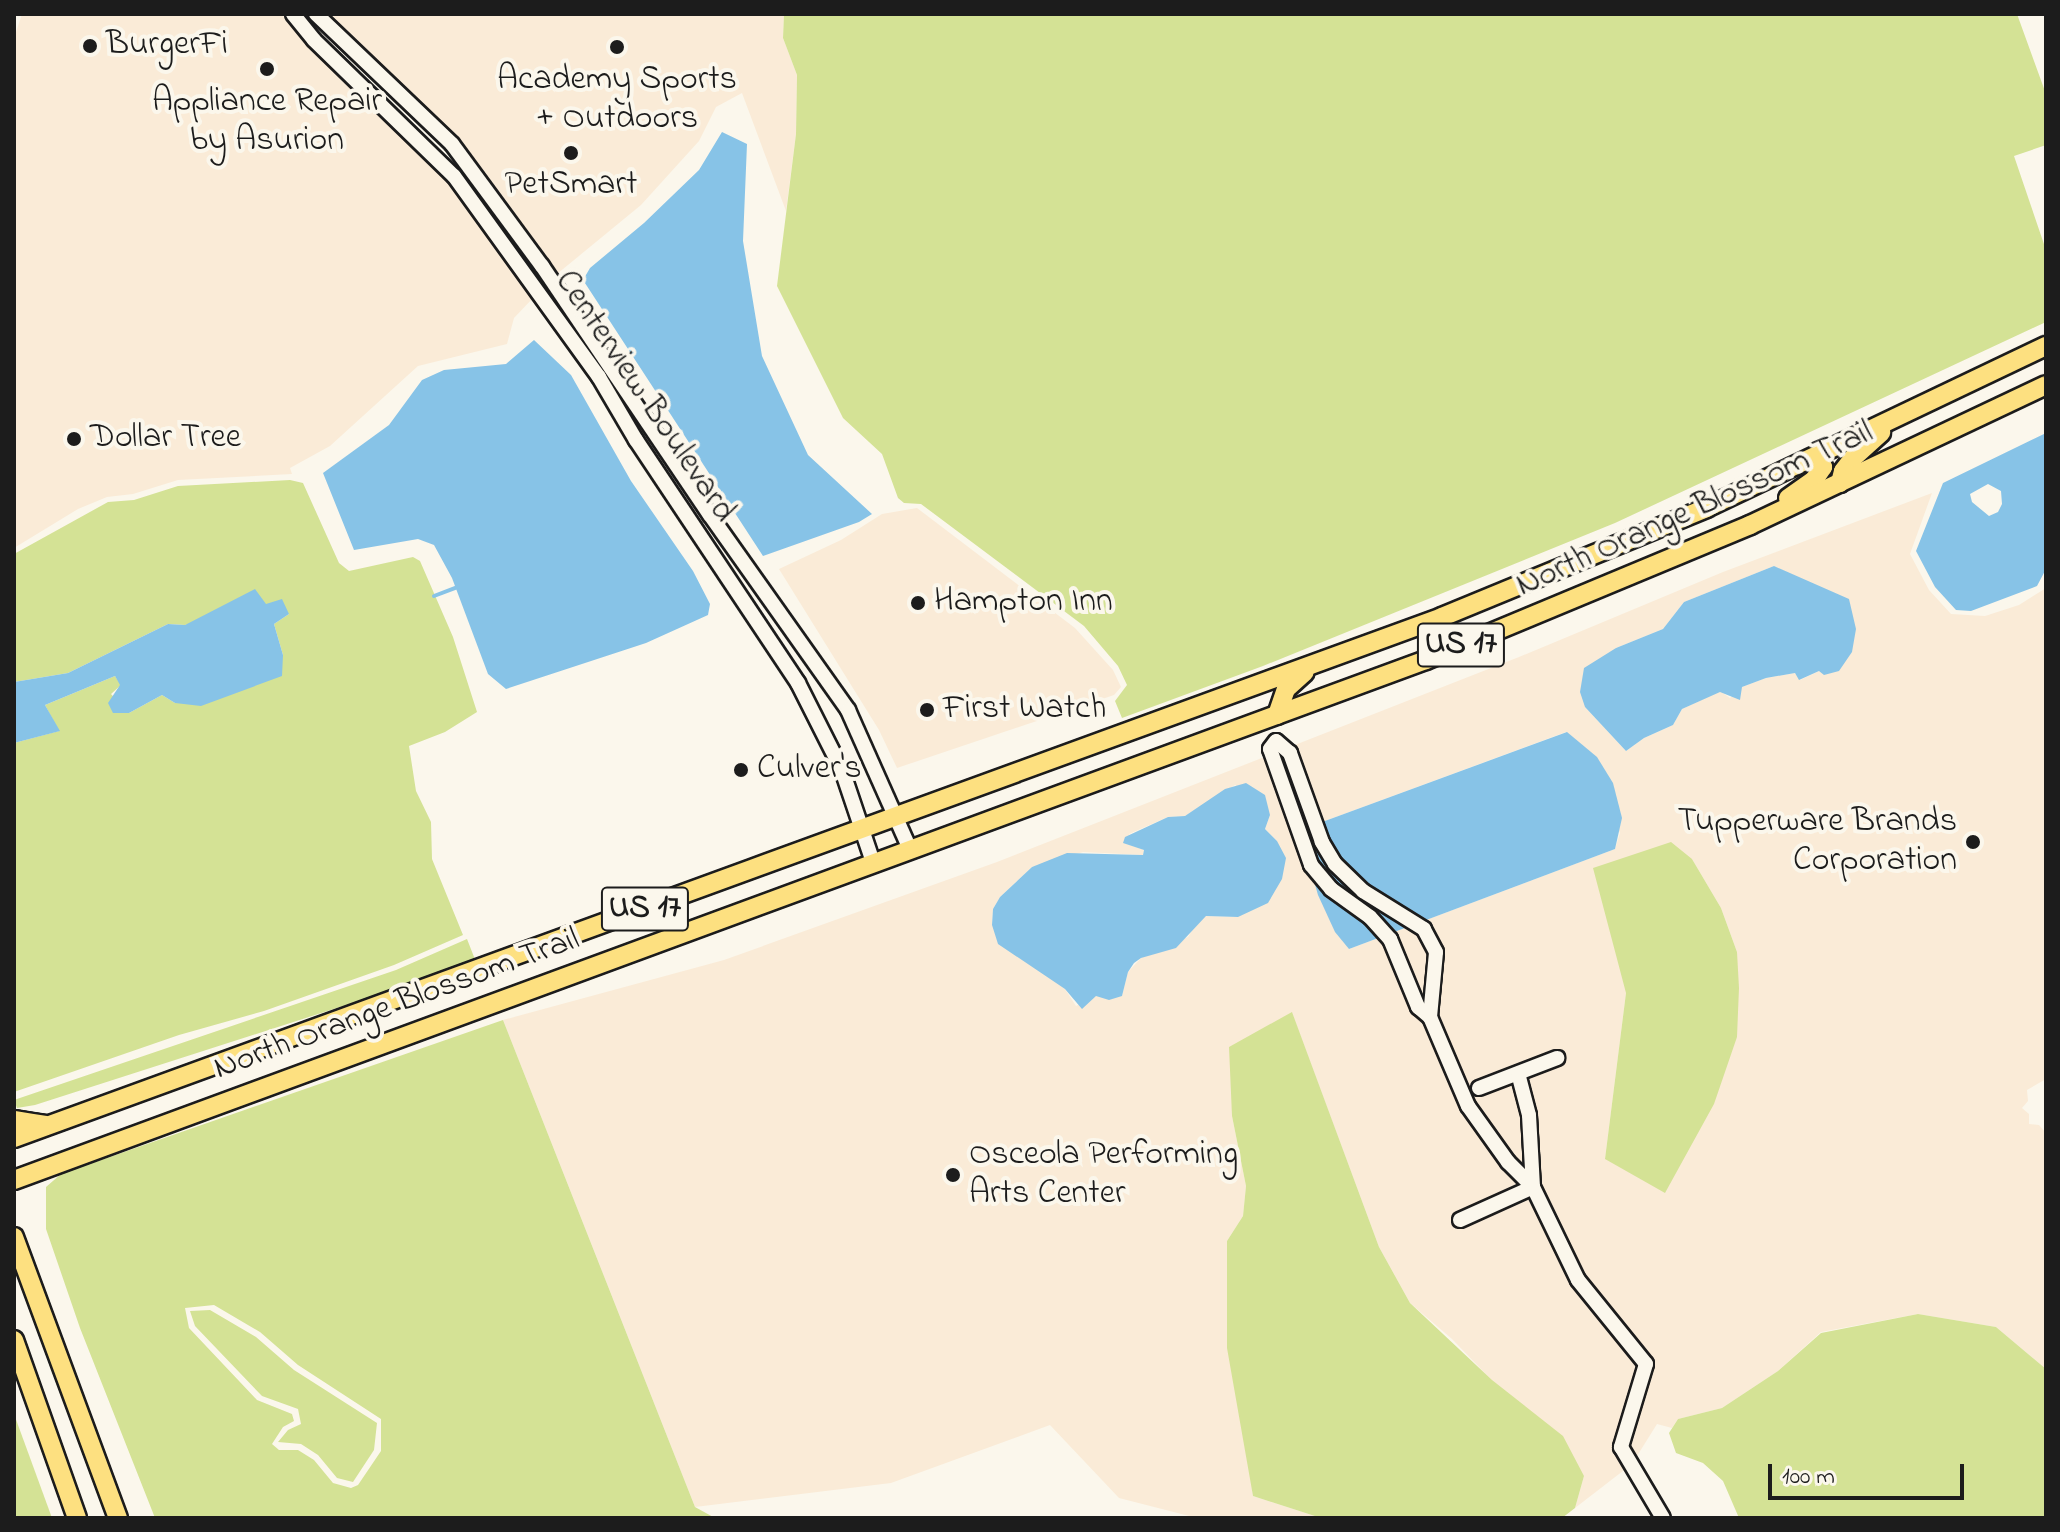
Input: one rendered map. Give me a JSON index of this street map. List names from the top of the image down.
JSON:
{
  "streets": {
    "main road": ["North Orange Blossom Trail", "US 17"],
    "street": ["Centerview Boulevard"]
  },
  "crossings": [
    ["Centerview Boulevard", "North Orange Blossom Trail"]
  ],
  "places": [
    "BurgerFi",
    "Academy Sports + Outdoors",
    "Appliance Repair by Asurion",
    "PetSmart",
    "Dollar Tree",
    "Hampton Inn",
    "First Watch",
    "Culver's",
    "Tupperware Brands Corporation",
    "Osceola Performing Arts Center"
  ],
  "scale_bar": "100 m"
}
